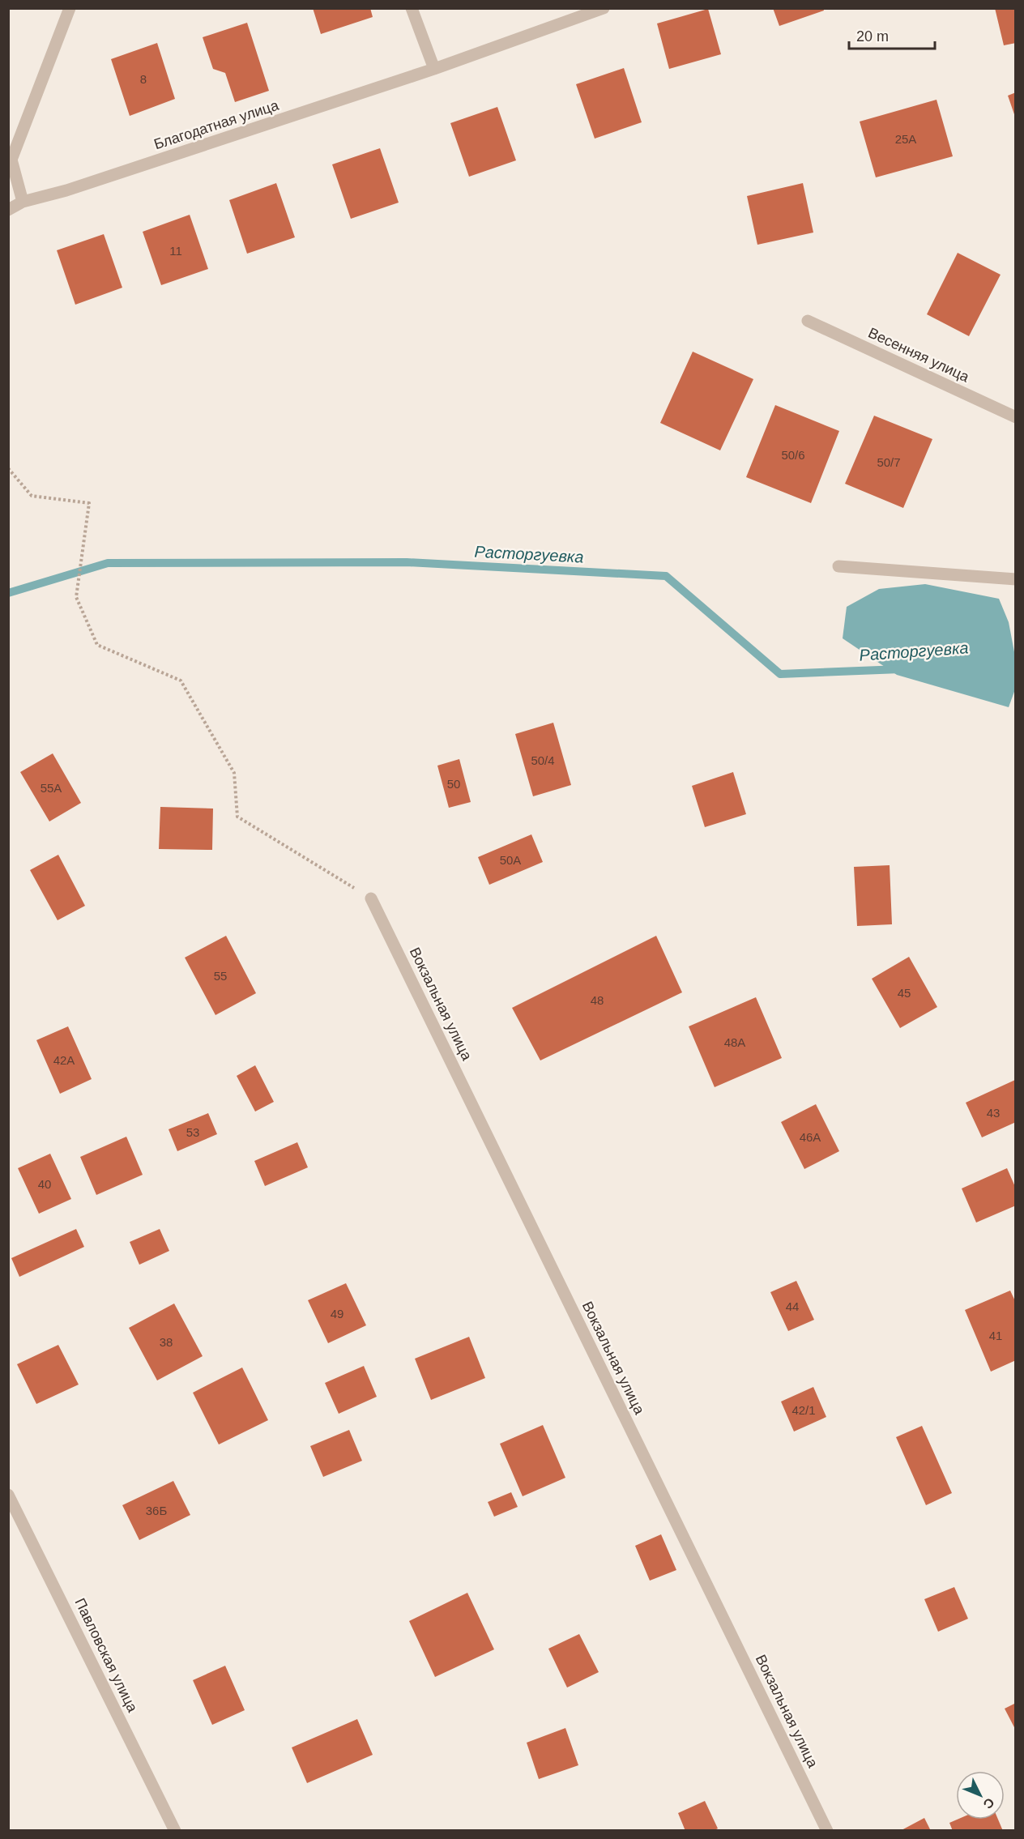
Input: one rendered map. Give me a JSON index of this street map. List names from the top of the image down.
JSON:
{
  "streets": {
    "street": [
      "Благодатная улица",
      "Весенняя улица",
      "Вокзальная улица",
      "Павловская улица"
    ]
  },
  "water": ["Расторгуевка"],
  "house_numbers": [
    "8",
    "25А",
    "11",
    "50/6",
    "50/7",
    "50/4",
    "50",
    "55А",
    "50А",
    "55",
    "45",
    "48",
    "48А",
    "42А",
    "43",
    "53",
    "46А",
    "40",
    "44",
    "49",
    "41",
    "38",
    "42/1",
    "36Б"
  ],
  "scale_bar": "20 m",
  "north": "bottom right"
}
